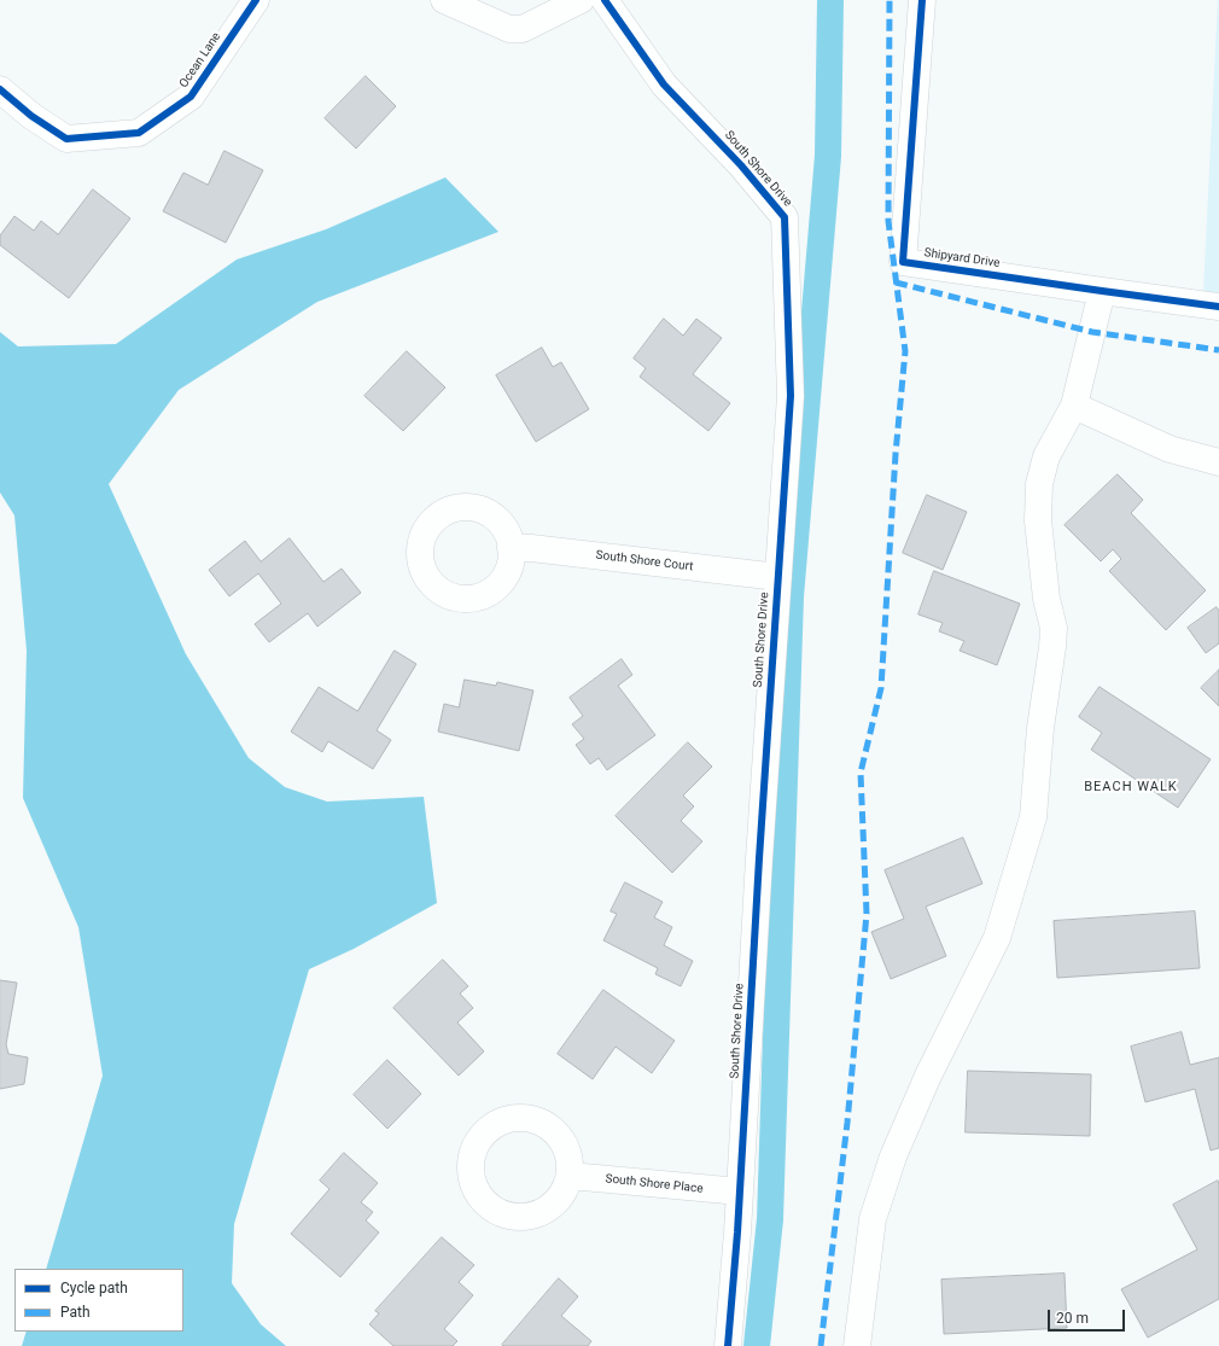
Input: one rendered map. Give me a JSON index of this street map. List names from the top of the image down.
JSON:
{
  "streets": {
    "street": [
      "Ocean Lane",
      "South Shore Drive",
      "Shipyard Drive",
      "South Shore Court",
      "South Shore Place"
    ]
  },
  "crossings": [
    ["South Shore Drive", "South Shore Court"],
    ["South Shore Drive", "South Shore Place"]
  ],
  "districts": ["BEACH WALK"],
  "legend": ["Cycle path", "Path"],
  "scale_bar": "20 m"
}
